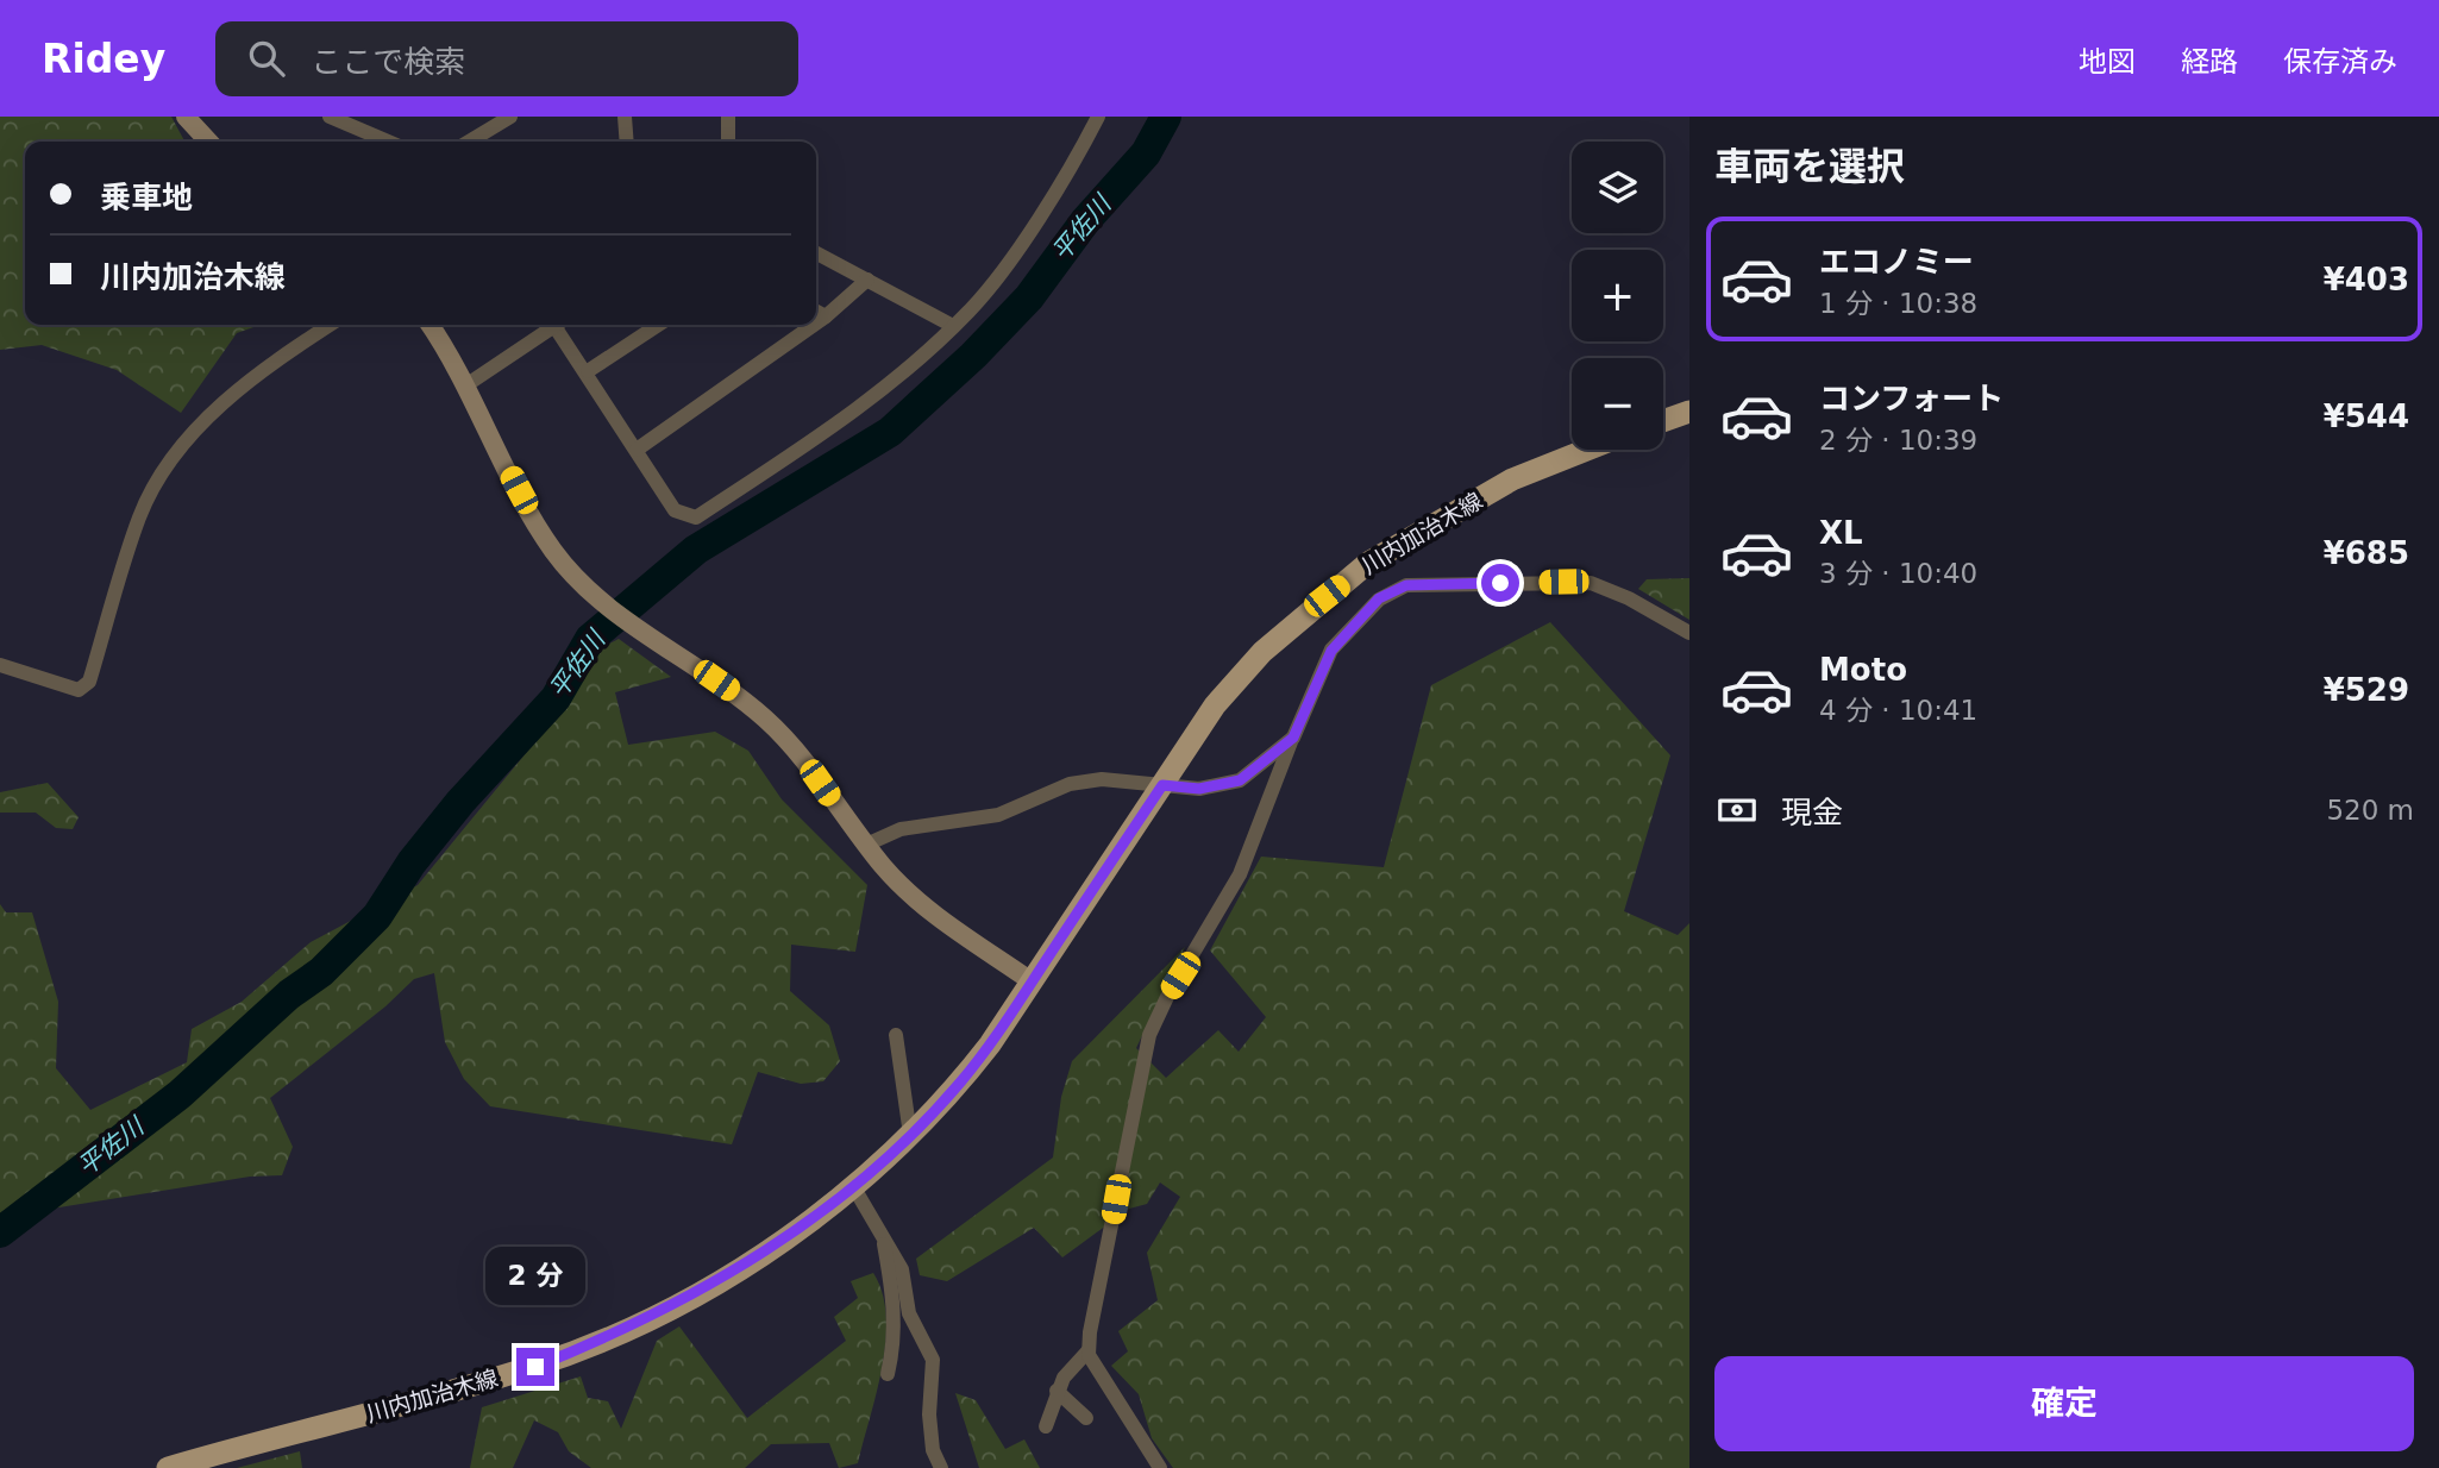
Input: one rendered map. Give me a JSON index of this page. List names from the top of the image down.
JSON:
{
  "streets": {
    "main road": ["川内加治木線"]
  },
  "water": ["平佐川"],
  "page": {
    "header": "Ridey",
    "search": "ここで検索",
    "nav": ["地図", "経路", "保存済み"],
    "heading": "車両を選択",
    "map_buttons": ["+", "−"],
    "banner": ["乗車地", "川内加治木線"],
    "list": [
      {
        "name": "エコノミー",
        "note": "1 分 · 10:38",
        "value": "¥403"
      },
      {
        "name": "コンフォート",
        "note": "2 分 · 10:39",
        "value": "¥544"
      },
      {
        "name": "XL",
        "note": "3 分 · 10:40",
        "value": "¥685"
      },
      {
        "name": "Moto",
        "note": "4 分 · 10:41",
        "value": "¥529"
      }
    ],
    "pay": ["現金", "520 m"],
    "bubble": "2 分",
    "buttons": "確定"
  }
}
